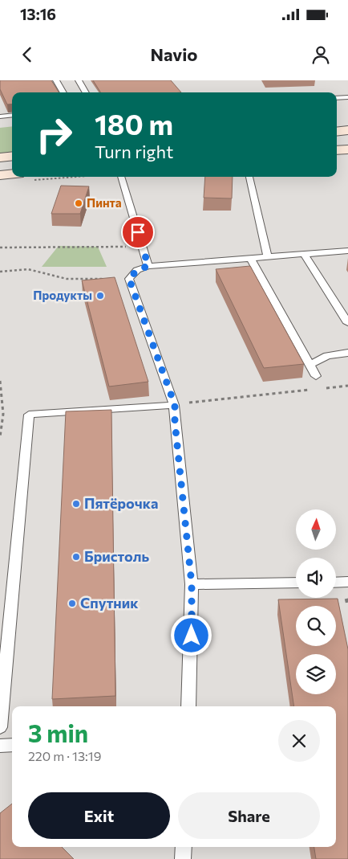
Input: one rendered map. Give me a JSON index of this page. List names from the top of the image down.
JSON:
{
  "places": [
    "Пинта",
    "Продукты",
    "Пятёрочка",
    "Бристоль",
    "Спутник"
  ],
  "north": "top",
  "page": {
    "status": "13:16",
    "header": "Navio",
    "turn": ["180 m", "Turn right"],
    "heading": ["3 min", "220 m · 13:19"],
    "buttons": ["Exit", "Share"]
  }
}
